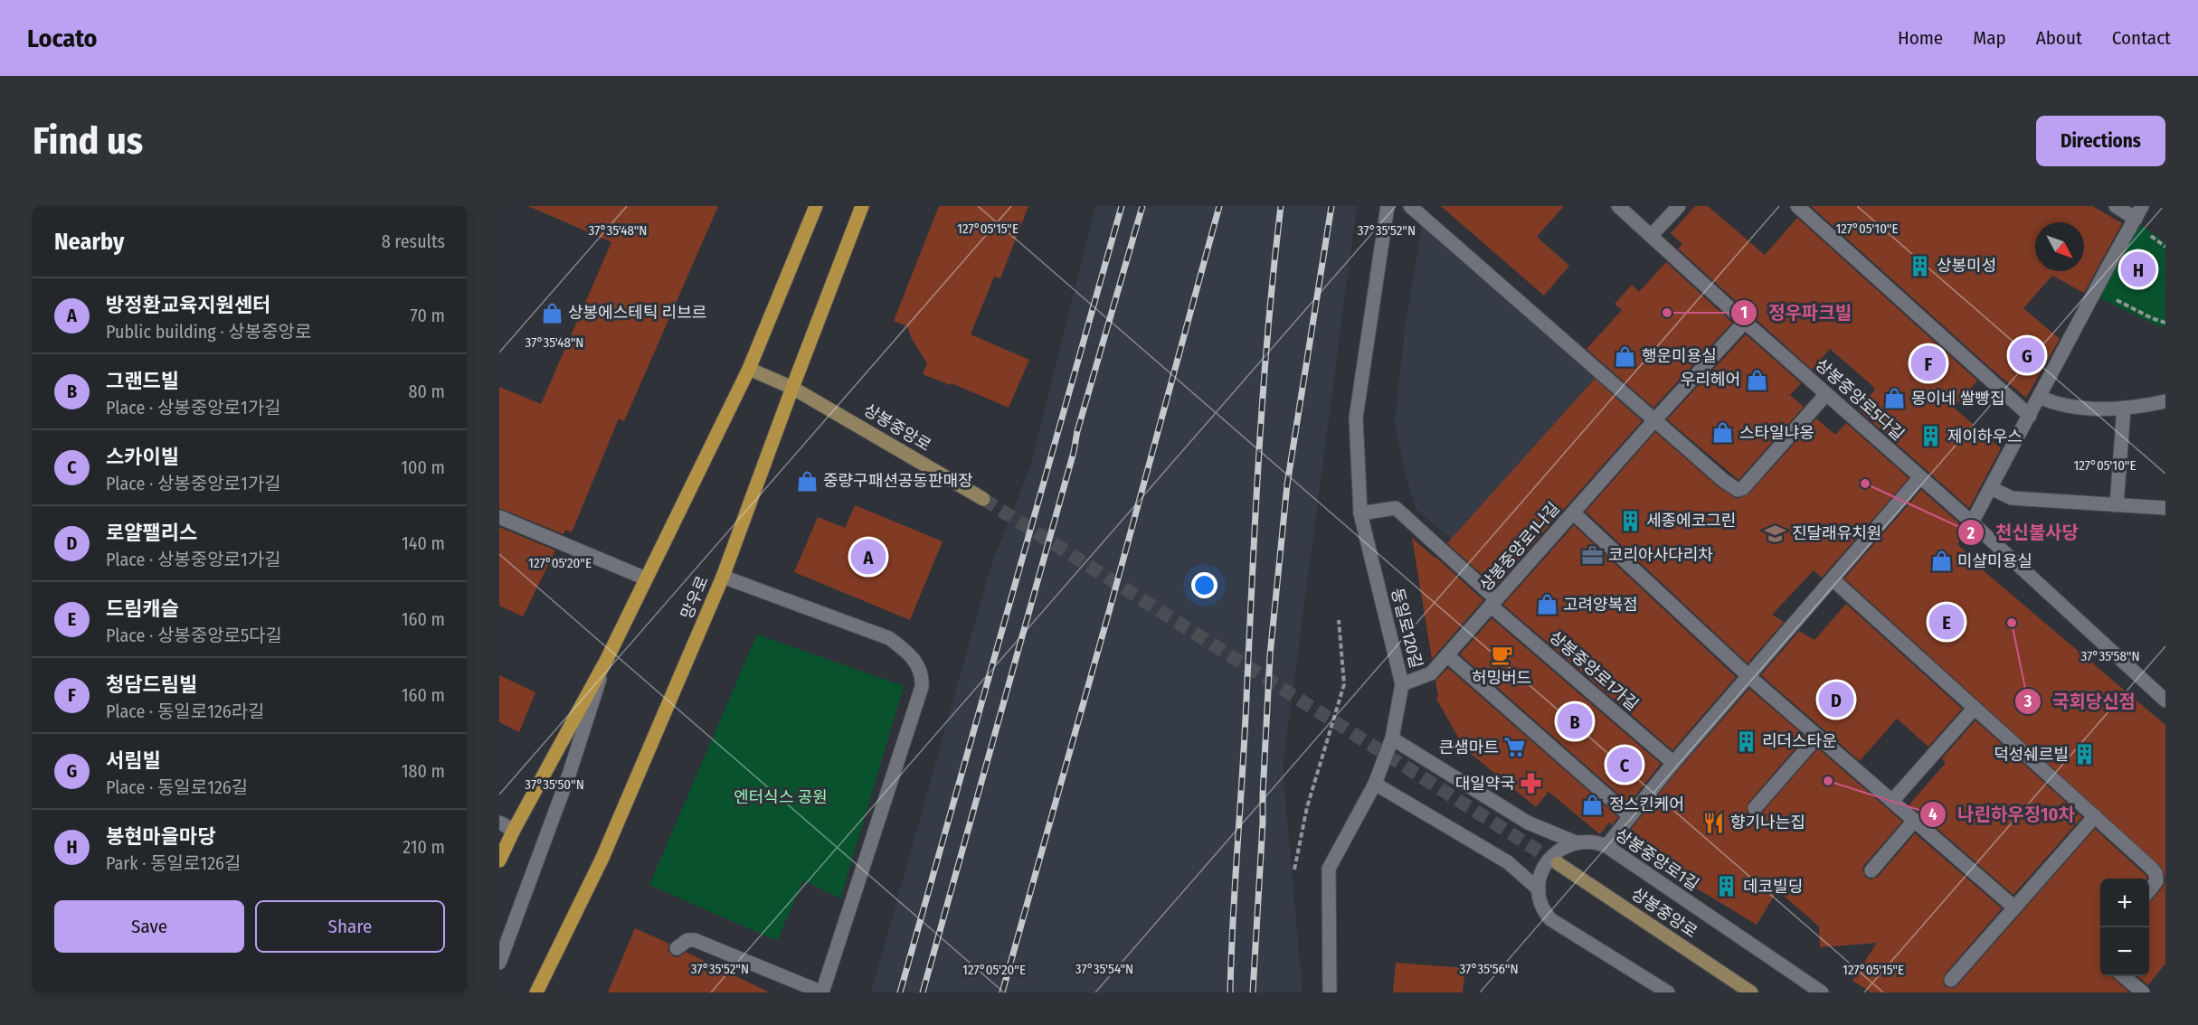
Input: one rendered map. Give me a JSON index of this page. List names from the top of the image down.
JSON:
{
  "streets": {
    "main road": ["상봉중앙로", "망우로"],
    "street": [
      "상봉중앙로5다길",
      "상봉중앙로1나길",
      "동일로120길",
      "상봉중앙로1가길",
      "상봉중앙로1길"
    ]
  },
  "crossings": [
    ["상봉중앙로5다길", "상봉중앙로1나길"],
    ["상봉중앙로", "망우로"],
    ["상봉중앙로1나길", "동일로120길"],
    ["상봉중앙로1나길", "상봉중앙로1가길"],
    ["동일로120길", "상봉중앙로1길"]
  ],
  "parks": ["엔터식스 공원"],
  "places": {
    "building": [
      "상봉미성",
      "제이하우스",
      "세종에코그린",
      "리더스타운",
      "덕성쉐르빌",
      "데코빌딩"
    ],
    "shop": [
      "상봉에스테틱 리브르",
      "행운미용실",
      "우리헤어",
      "몽이네 쌀빵집",
      "스타일냐옹",
      "중량구패션공동판매장",
      "미샬미용실",
      "고려양복점",
      "정스킨케어"
    ],
    "other": [
      "정우파크빌",
      "천신불사당",
      "국회당신점",
      "나린하우징10차"
    ],
    "school or university": ["진달래유치원"],
    "office": ["코리아사다리차"],
    "cafe": ["허밍버드"],
    "supermarket": ["큰샘마트"],
    "pharmacy": ["대일약국"],
    "restaurant": ["향기나는집"]
  },
  "north": "bottom right",
  "page": {
    "header": "Locato",
    "nav": [
      "Home",
      "Map",
      "About",
      "Contact"
    ],
    "buttons": [
      "Directions",
      ["Save", "Share"]
    ],
    "title": "Find us",
    "heading": ["Nearby", "8 results"],
    "pins": [
      "H",
      "G",
      "F",
      "A",
      "E",
      "D",
      "B",
      "C"
    ],
    "list": [
      {
        "mark": "A",
        "name": "방정환교육지원센터",
        "note": "Public building · 상봉중앙로",
        "value": "70 m"
      },
      {
        "mark": "B",
        "name": "그랜드빌",
        "note": "Place · 상봉중앙로1가길",
        "value": "80 m"
      },
      {
        "mark": "C",
        "name": "스카이빌",
        "note": "Place · 상봉중앙로1가길",
        "value": "100 m"
      },
      {
        "mark": "D",
        "name": "로얄팰리스",
        "note": "Place · 상봉중앙로1가길",
        "value": "140 m"
      },
      {
        "mark": "E",
        "name": "드림캐슬",
        "note": "Place · 상봉중앙로5다길",
        "value": "160 m"
      },
      {
        "mark": "F",
        "name": "청담드림빌",
        "note": "Place · 동일로126라길",
        "value": "160 m"
      },
      {
        "mark": "G",
        "name": "서림빌",
        "note": "Place · 동일로126길",
        "value": "180 m"
      },
      {
        "mark": "H",
        "name": "봉현마을마당",
        "note": "Park · 동일로126길",
        "value": "210 m"
      }
    ],
    "map_buttons": ["+", "−"]
  },
  "coordinates": [
    "127°05'15\"E",
    "127°05'10\"E",
    "37°35'48\"N",
    "37°35'52\"N",
    "127°05'20\"E",
    "37°35'58\"N",
    "37°35'50\"N",
    "37°35'54\"N",
    "37°35'56\"N"
  ]
}
